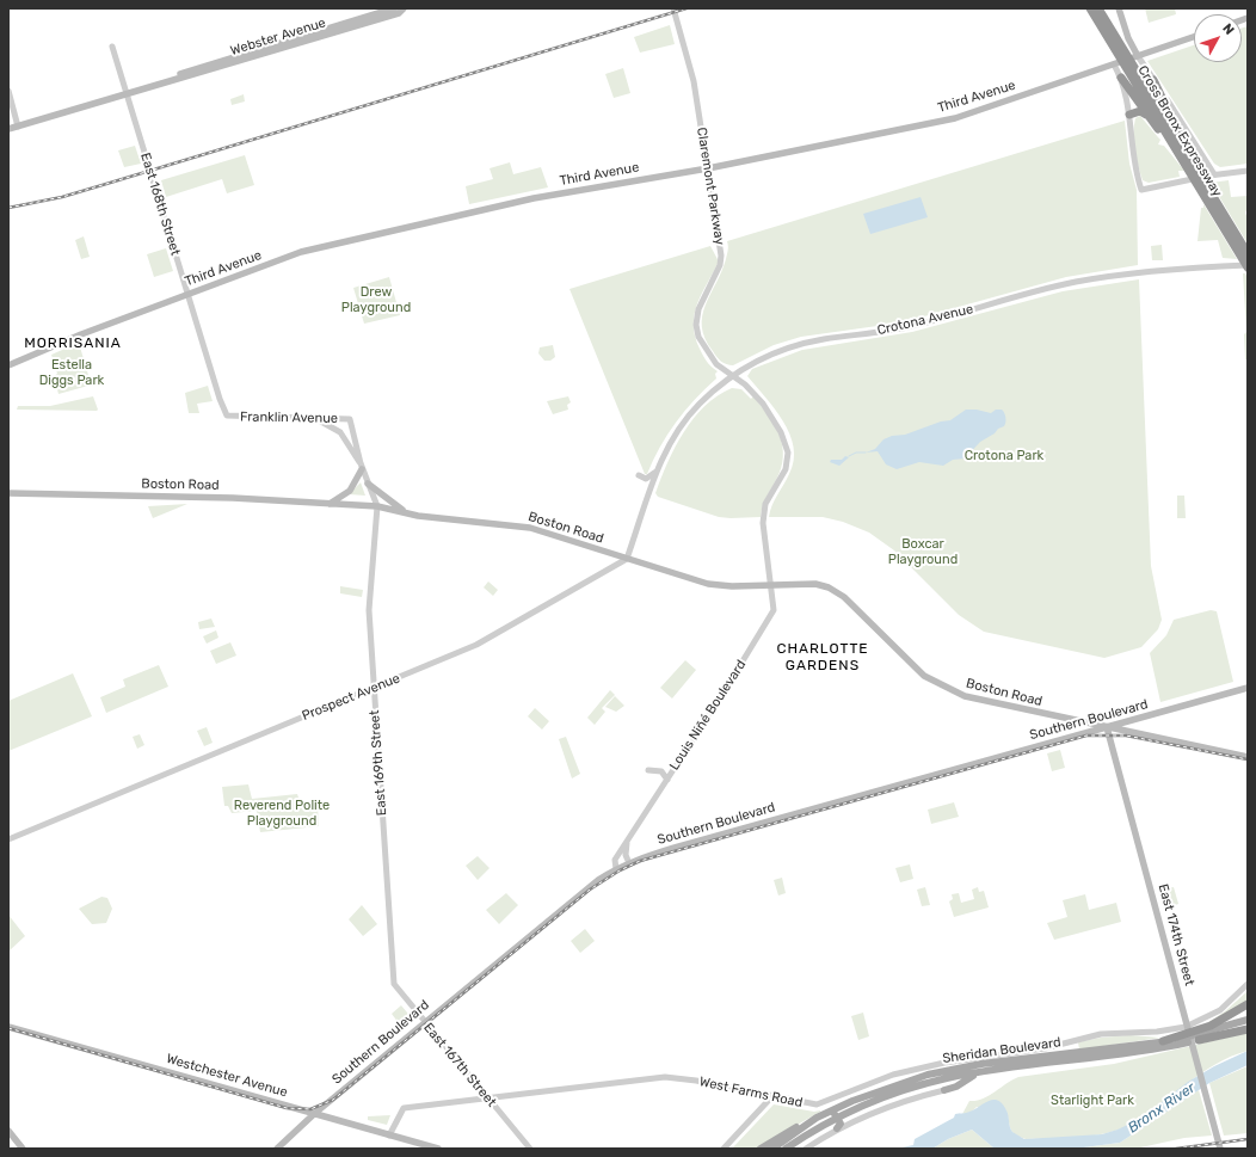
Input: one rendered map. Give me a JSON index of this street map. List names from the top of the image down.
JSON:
{
  "streets": {
    "highway": ["Cross Bronx Expressway"],
    "main road": [
      "Webster Avenue",
      "Third Avenue",
      "Boston Road",
      "Southern Boulevard",
      "East 174th Street",
      "Sheridan Boulevard",
      "Westchester Avenue"
    ],
    "street": [
      "Claremont Parkway",
      "East 168th Street",
      "Crotona Avenue",
      "Franklin Avenue",
      "Prospect Avenue",
      "Louis Niñé Boulevard",
      "East 169th Street",
      "East 167th Street",
      "West Farms Road"
    ]
  },
  "crossings": [
    ["Webster Avenue", "East 168th Street"],
    ["Third Avenue", "Claremont Parkway"],
    ["Third Avenue", "East 168th Street"],
    ["Cross Bronx Expressway", "Crotona Avenue"],
    ["Claremont Parkway", "Crotona Avenue"],
    ["Claremont Parkway", "Louis Niñé Boulevard"],
    ["East 168th Street", "Franklin Avenue"],
    ["Crotona Avenue", "Boston Road"],
    ["Crotona Avenue", "Prospect Avenue"],
    ["Franklin Avenue", "East 169th Street"],
    ["Boston Road", "Prospect Avenue"],
    ["Boston Road", "Louis Niñé Boulevard"],
    ["Boston Road", "East 169th Street"],
    ["Prospect Avenue", "East 169th Street"],
    ["Louis Niñé Boulevard", "Southern Boulevard"],
    ["Southern Boulevard", "East 174th Street"],
    ["Southern Boulevard", "East 167th Street"],
    ["Southern Boulevard", "Westchester Avenue"],
    ["East 169th Street", "East 167th Street"],
    ["East 167th Street", "West Farms Road"],
    ["Westchester Avenue", "West Farms Road"]
  ],
  "districts": ["MORRISANIA", "CHARLOTTE GARDENS"],
  "water": ["Bronx River"],
  "parks": [
    "Drew Playground",
    "Estella Diggs Park",
    "Crotona Park",
    "Boxcar Playground",
    "Reverend Polite Playground",
    "Starlight Park"
  ],
  "north": "top right"
}
